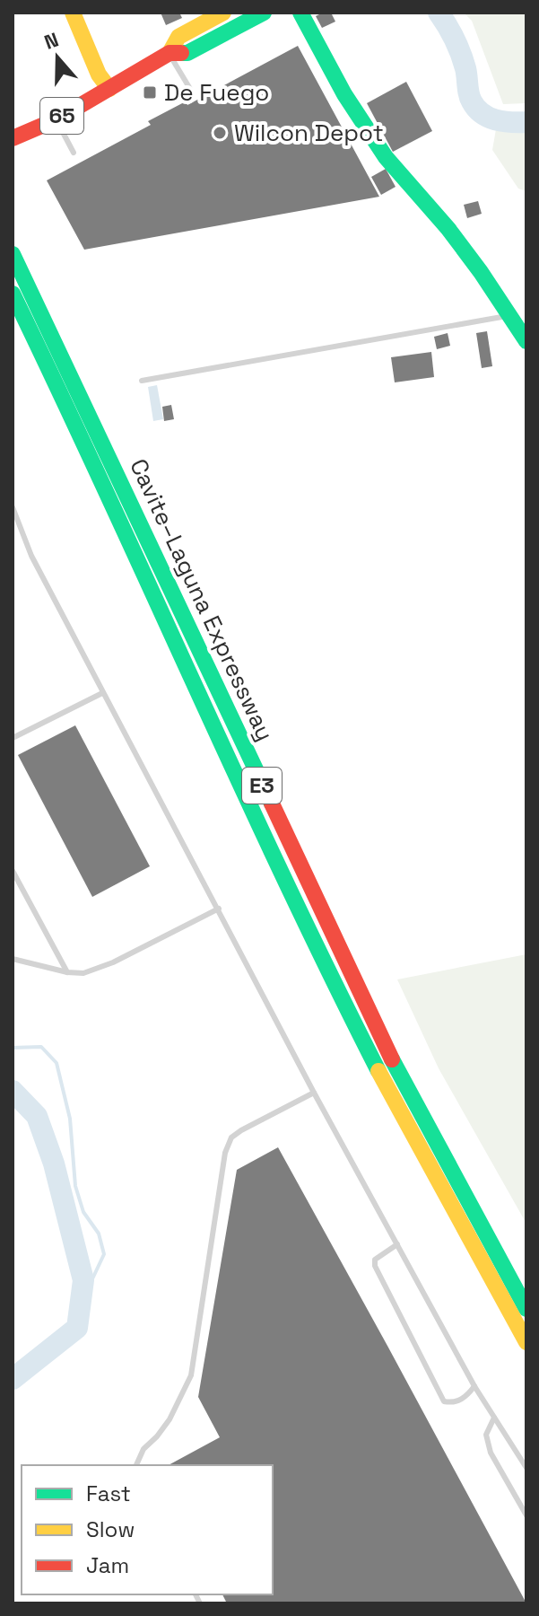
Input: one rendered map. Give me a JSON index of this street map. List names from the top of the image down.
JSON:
{
  "streets": {
    "main road": ["65", "Cavite–Laguna Expressway", "E3"]
  },
  "places": {
    "transit": ["De Fuego"],
    "other": ["Wilcon Depot"]
  },
  "legend": ["Fast", "Slow", "Jam"],
  "north": "top"
}
